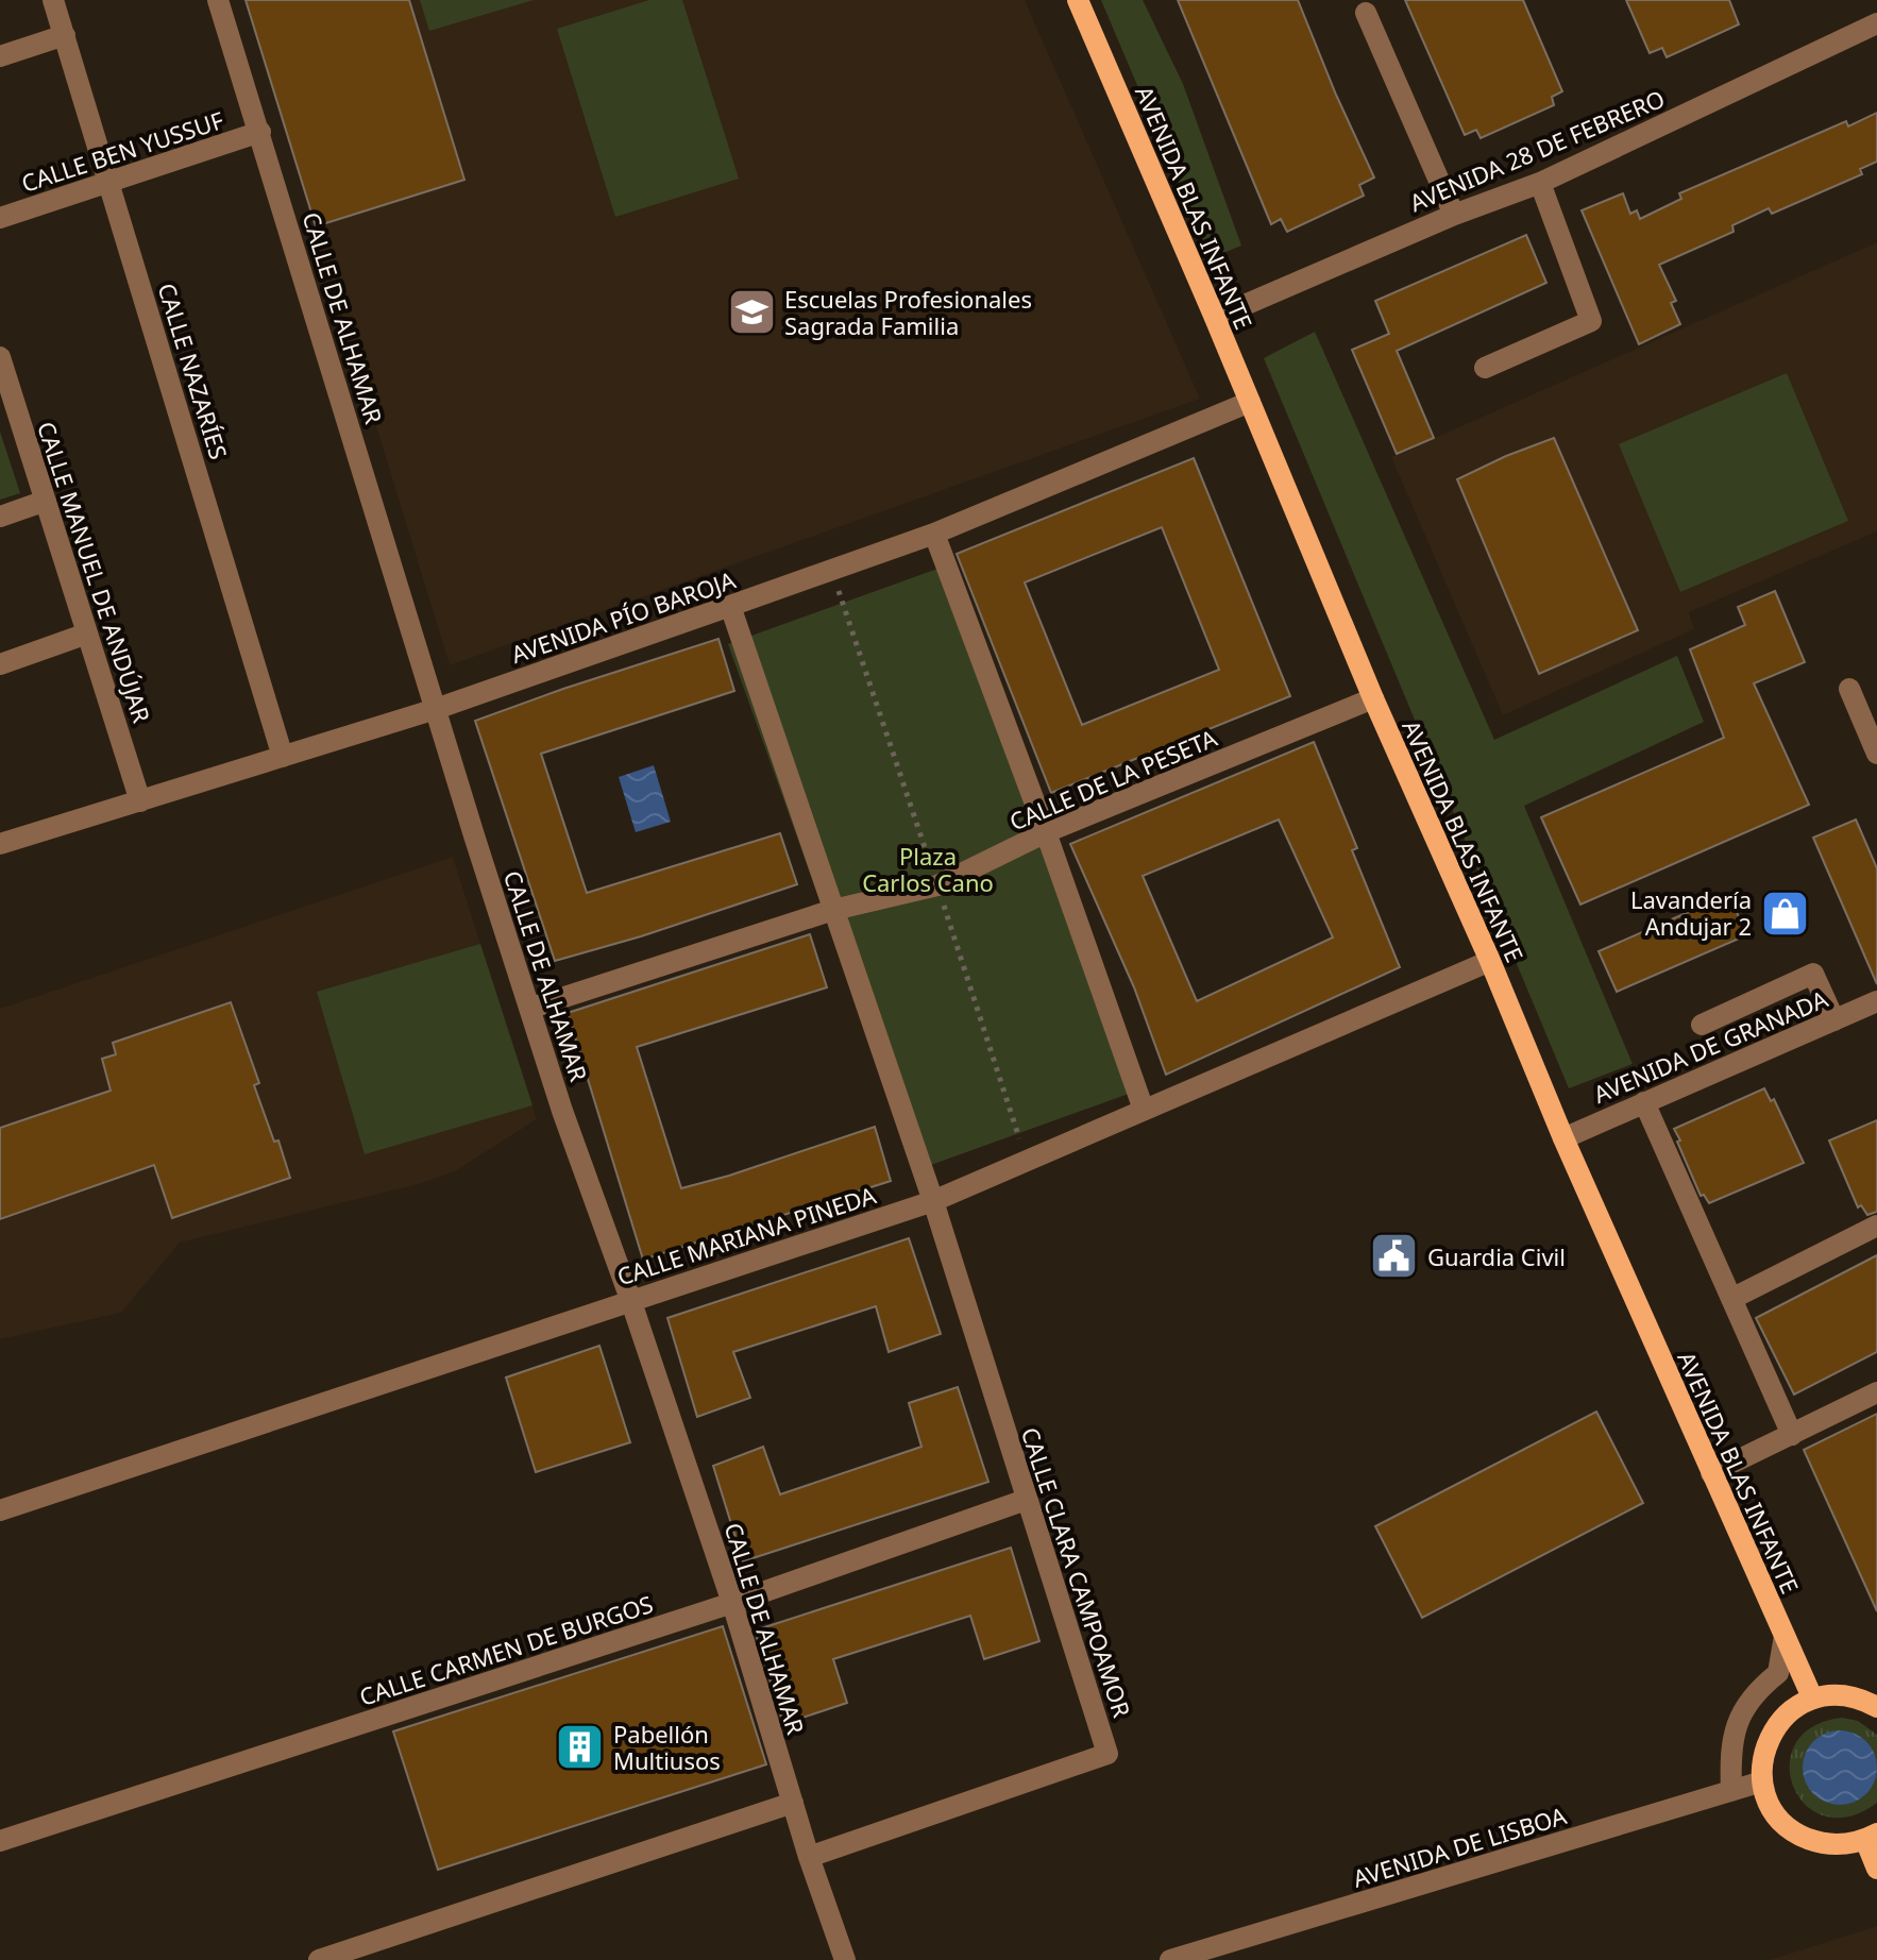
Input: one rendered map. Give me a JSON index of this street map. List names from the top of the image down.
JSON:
{
  "streets": {
    "main road": ["AVENIDA BLAS INFANTE"],
    "street": [
      "AVENIDA 28 DE FEBRERO",
      "CALLE BEN YUSSUF",
      "CALLE DE ALHAMAR",
      "CALLE NAZARÍES",
      "CALLE MANUEL DE ANDÚJAR",
      "AVENIDA PÍO BAROJA",
      "CALLE DE LA PESETA",
      "AVENIDA DE GRANADA",
      "CALLE MARIANA PINEDA",
      "CALLE CLARA CAMPOAMOR",
      "CALLE CARMEN DE BURGOS",
      "AVENIDA DE LISBOA"
    ]
  },
  "crossings": [
    ["AVENIDA 28 DE FEBRERO", "AVENIDA BLAS INFANTE"],
    ["CALLE BEN YUSSUF", "CALLE DE ALHAMAR"],
    ["CALLE BEN YUSSUF", "CALLE NAZARÍES"],
    ["AVENIDA BLAS INFANTE", "AVENIDA PÍO BAROJA"],
    ["AVENIDA BLAS INFANTE", "CALLE DE LA PESETA"],
    ["AVENIDA BLAS INFANTE", "AVENIDA DE GRANADA"],
    ["AVENIDA BLAS INFANTE", "CALLE MARIANA PINEDA"],
    ["CALLE DE ALHAMAR", "AVENIDA PÍO BAROJA"],
    ["CALLE DE ALHAMAR", "CALLE DE LA PESETA"],
    ["CALLE DE ALHAMAR", "CALLE MARIANA PINEDA"],
    ["CALLE DE ALHAMAR", "CALLE CLARA CAMPOAMOR"],
    ["CALLE DE ALHAMAR", "CALLE CARMEN DE BURGOS"],
    ["CALLE NAZARÍES", "AVENIDA PÍO BAROJA"],
    ["CALLE MANUEL DE ANDÚJAR", "AVENIDA PÍO BAROJA"],
    ["AVENIDA PÍO BAROJA", "CALLE CLARA CAMPOAMOR"],
    ["CALLE DE LA PESETA", "CALLE CLARA CAMPOAMOR"],
    ["CALLE MARIANA PINEDA", "CALLE CLARA CAMPOAMOR"],
    ["CALLE CLARA CAMPOAMOR", "CALLE CARMEN DE BURGOS"]
  ],
  "parks": ["Plaza Carlos Cano"],
  "places": {
    "school or university": ["Escuelas Profesionales Sagrada Familia"],
    "shop": ["Lavandería Andujar 2"],
    "public building": ["Guardia Civil"],
    "building": ["Pabellón Multiusos"]
  }
}
